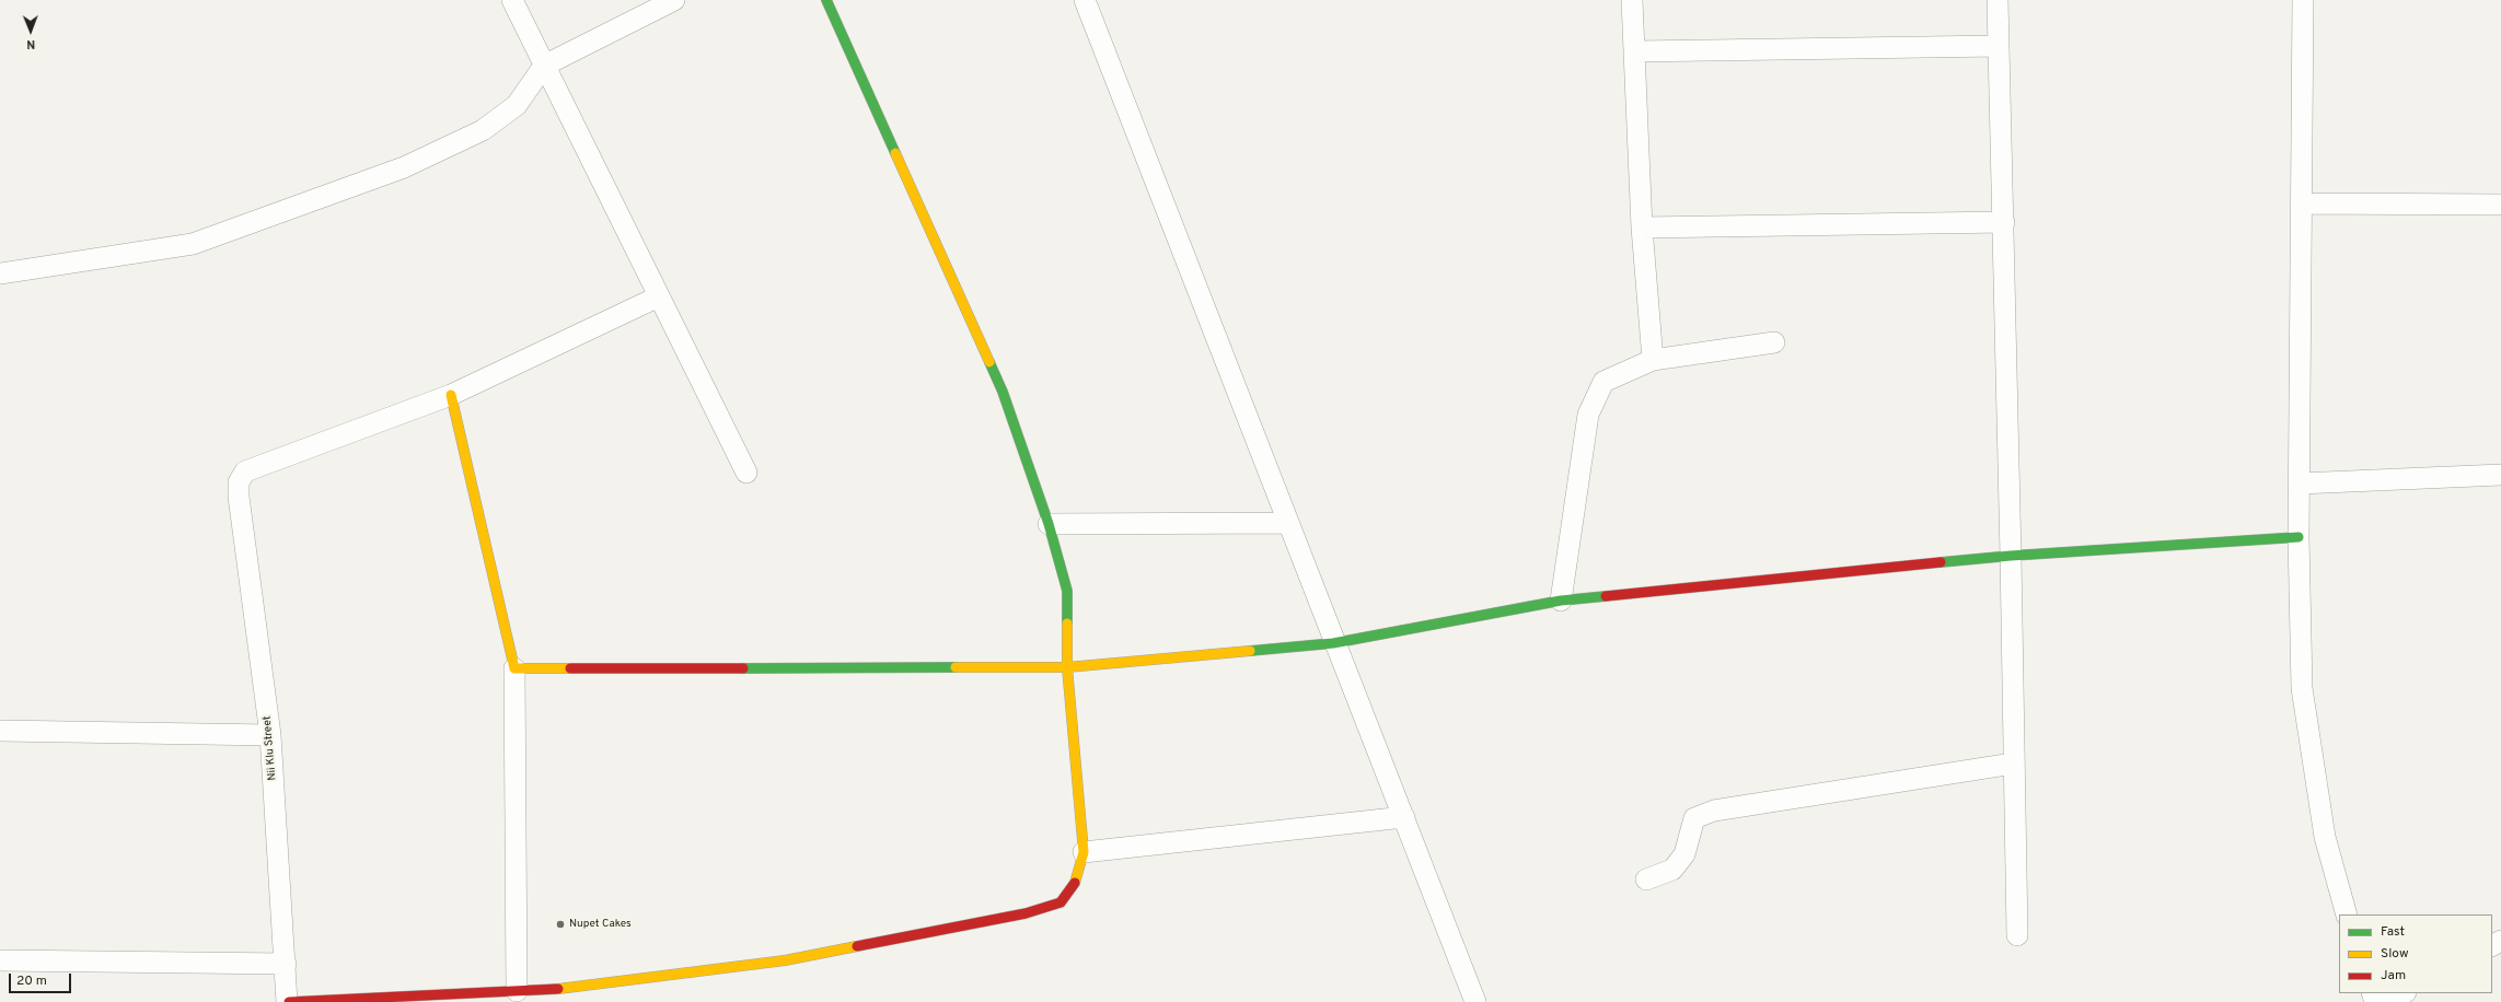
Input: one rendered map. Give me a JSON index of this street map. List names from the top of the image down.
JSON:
{
  "streets": {
    "street": ["Nii Klu Street"]
  },
  "places": ["Nupet Cakes"],
  "legend": ["Fast", "Slow", "Jam"],
  "scale_bar": "20 m",
  "north": "bottom"
}
